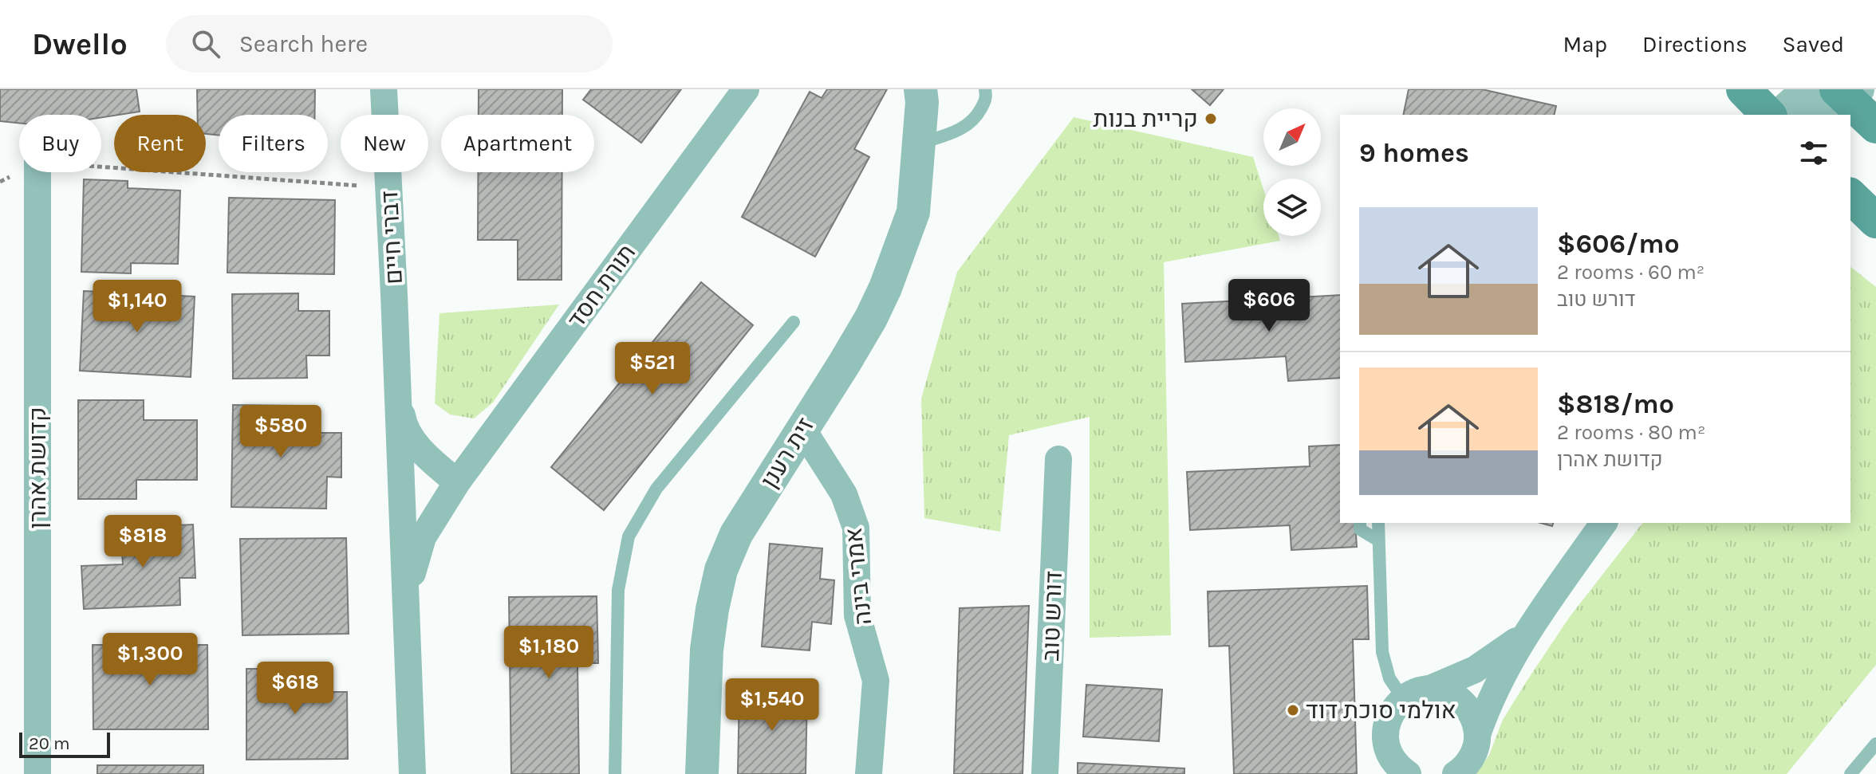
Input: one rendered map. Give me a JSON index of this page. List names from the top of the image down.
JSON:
{
  "streets": {
    "street": [
      "דברי חיים",
      "תורת חסד",
      "זית רענן",
      "קדושת אהרן",
      "אמרי בינה",
      "דורש טוב"
    ]
  },
  "crossings": [
    ["דברי חיים", "תורת חסד"],
    ["זית רענן", "אמרי בינה"]
  ],
  "places": ["קריית בנות", "אולמי סוכת דוד"],
  "scale_bar": "20 m",
  "north": "top right",
  "page": {
    "header": "Dwello",
    "search": "Search here",
    "nav": ["Map", "Directions", "Saved"],
    "chip": [
      "Buy",
      "Rent",
      "Filters",
      "New",
      "Apartment"
    ],
    "heading": "9 homes",
    "list": [
      {
        "name": "$606/mo",
        "note": "2 rooms · 60 m² · דורש טוב"
      },
      {
        "name": "$818/mo",
        "note": "2 rooms · 80 m² · קדושת אהרן"
      }
    ],
    "price": [
      "$606",
      "$1,140",
      "$521",
      "$580",
      "$818",
      "$1,180",
      "$1,300",
      "$618",
      "$1,540"
    ],
    "scale": "20 m"
  }
}
